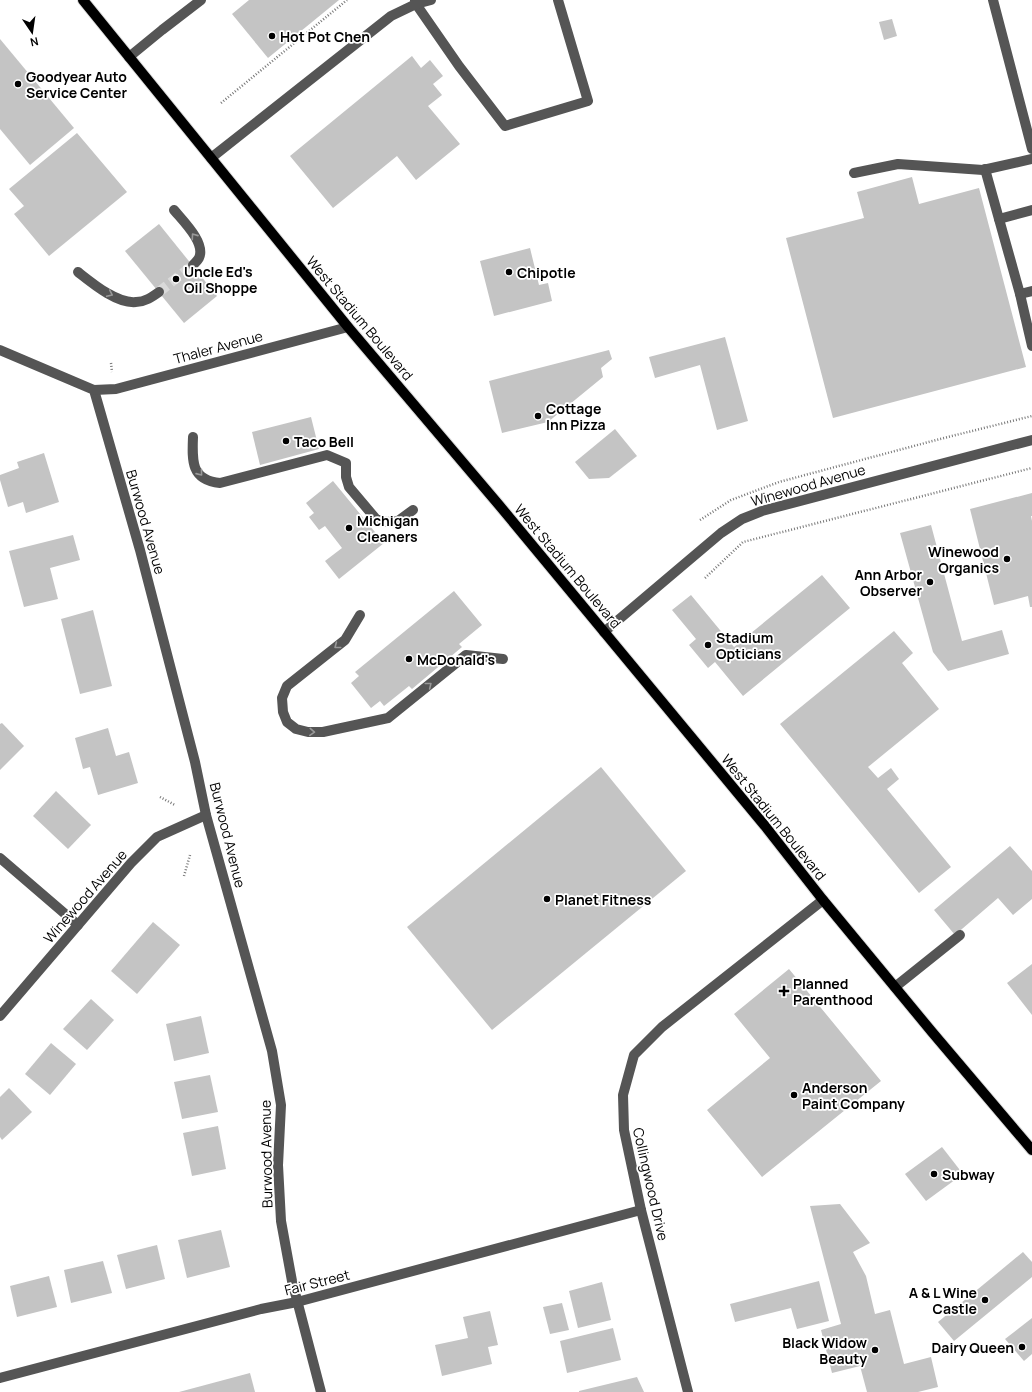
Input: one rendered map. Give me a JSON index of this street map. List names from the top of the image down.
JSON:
{
  "streets": {
    "main road": ["West Stadium Boulevard"],
    "street": [
      "Thaler Avenue",
      "Winewood Avenue",
      "Burwood Avenue",
      "Collingwood Drive",
      "Fair Street"
    ]
  },
  "crossings": [
    ["West Stadium Boulevard", "Thaler Avenue"],
    ["West Stadium Boulevard", "Winewood Avenue"],
    ["West Stadium Boulevard", "Collingwood Drive"],
    ["Thaler Avenue", "Burwood Avenue"],
    ["Winewood Avenue", "Burwood Avenue"],
    ["Burwood Avenue", "Fair Street"],
    ["Collingwood Drive", "Fair Street"]
  ],
  "places": {
    "other": [
      "Hot Pot Chen",
      "Goodyear Auto Service Center",
      "Chipotle",
      "Uncle Ed's Oil Shoppe",
      "Cottage Inn Pizza",
      "Taco Bell",
      "Michigan Cleaners",
      "Winewood Organics",
      "Ann Arbor Observer",
      "Stadium Opticians",
      "McDonald's",
      "Planet Fitness",
      "Anderson Paint Company",
      "Subway",
      "A & L Wine Castle",
      "Dairy Queen",
      "Black Widow Beauty"
    ],
    "health": ["Planned Parenthood"]
  },
  "north": "bottom"
}
